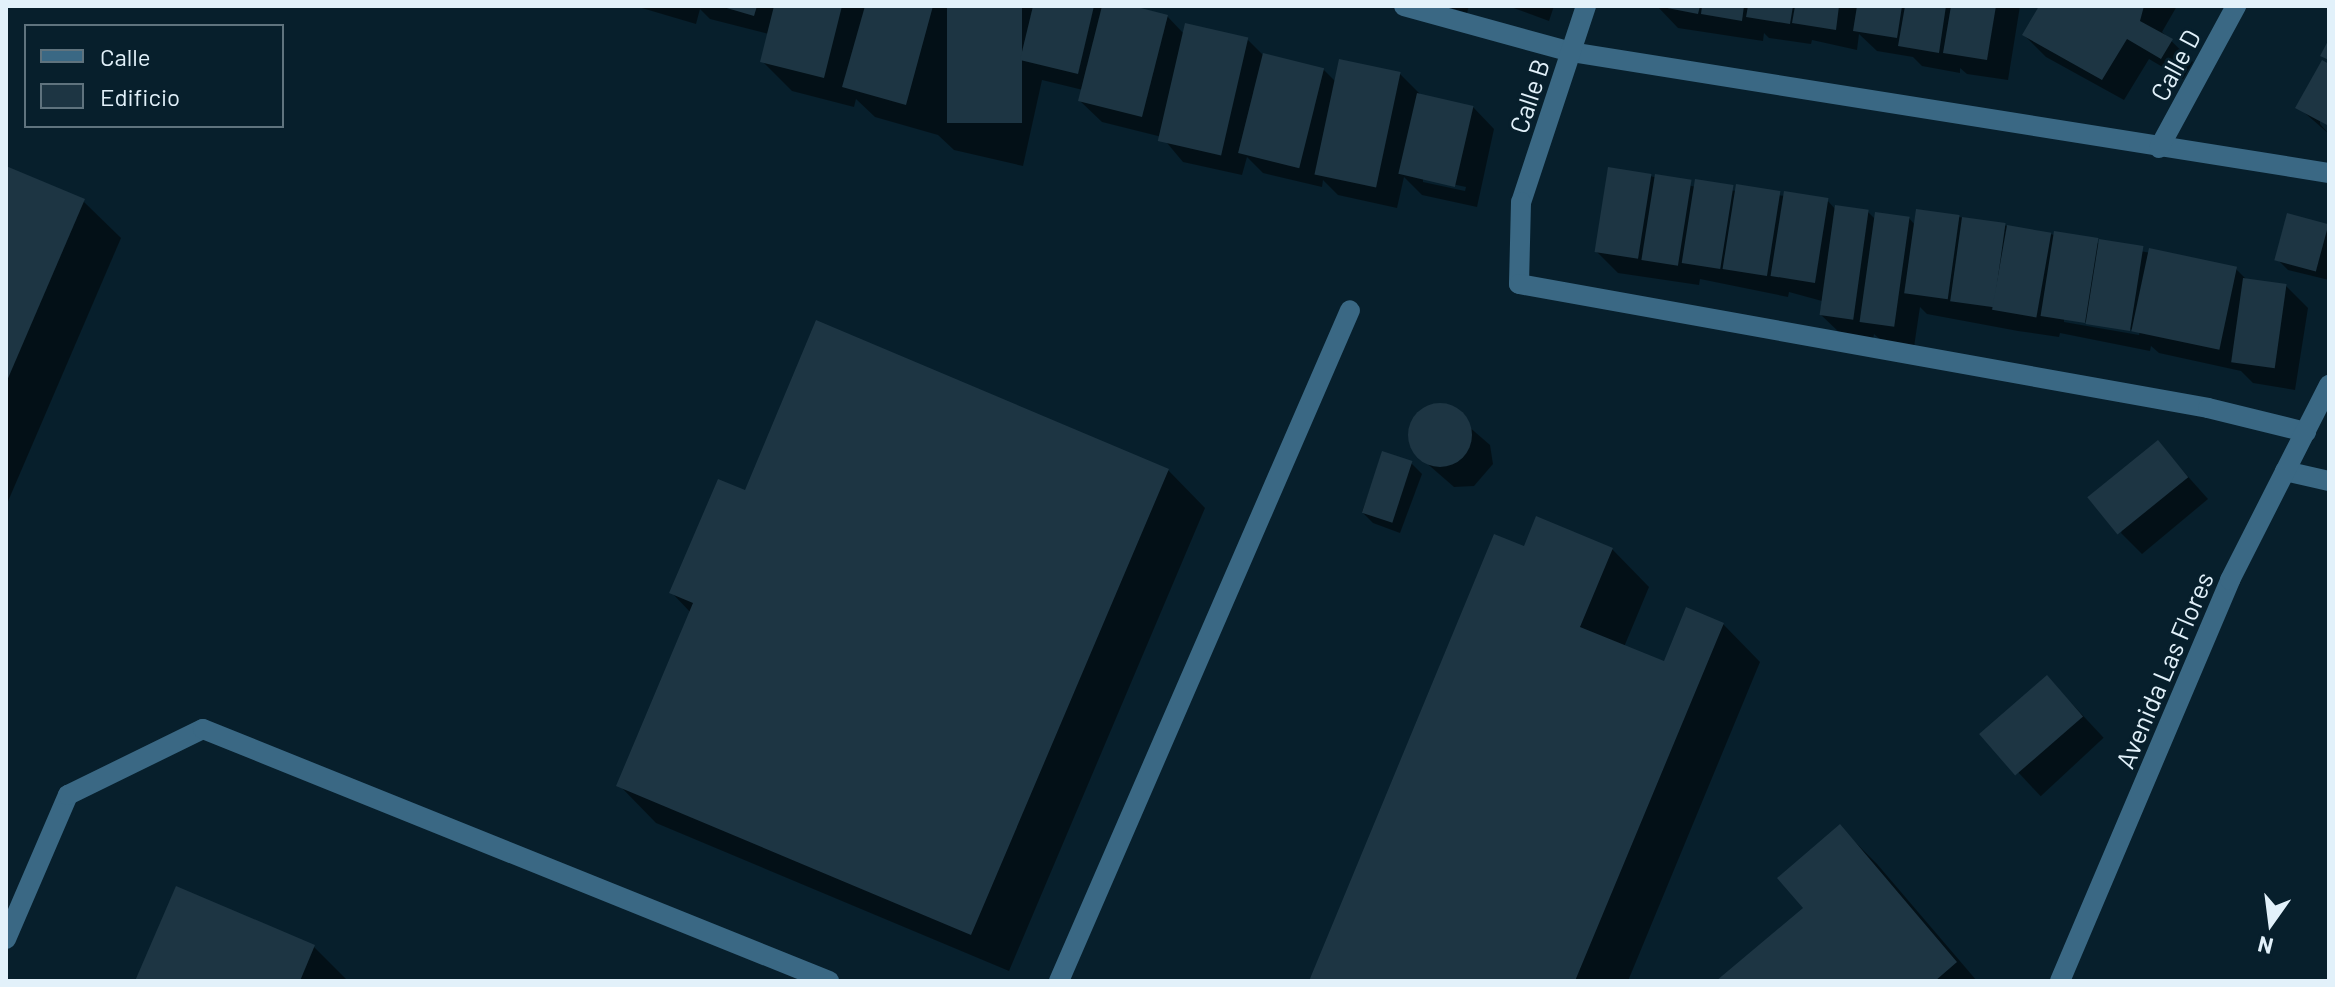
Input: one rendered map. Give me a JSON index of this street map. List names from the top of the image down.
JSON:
{
  "streets": {
    "street": ["Calle D", "Calle B", "Avenida Las Flores"]
  },
  "crossings": [
    ["Calle B", "Avenida Las Flores"]
  ],
  "legend": ["Calle", "Edificio"],
  "north": "bottom"
}
